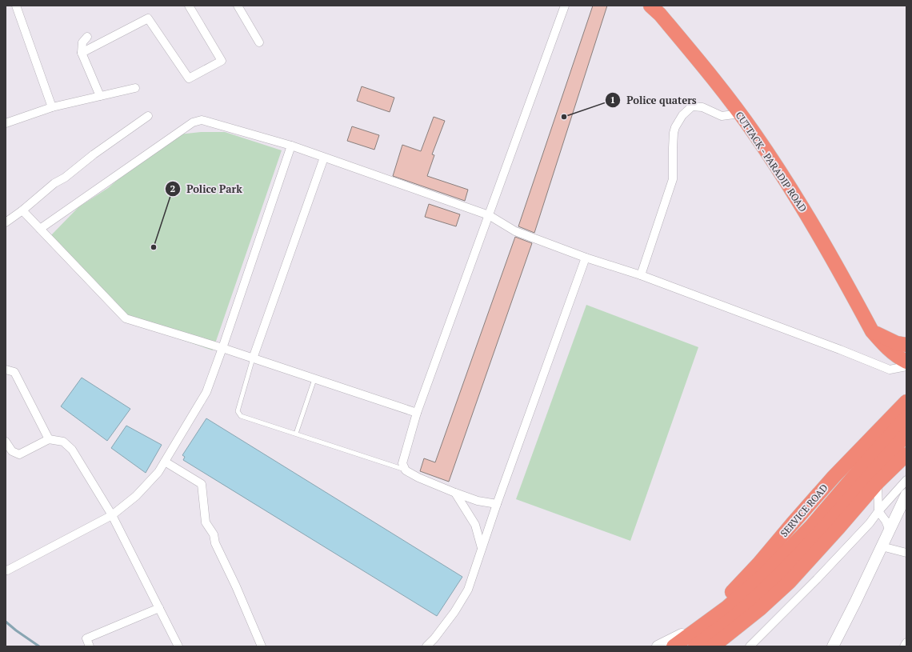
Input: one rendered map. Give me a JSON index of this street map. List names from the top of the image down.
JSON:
{
  "streets": {
    "highway": ["CUTTACK - PARADIP ROAD", "SERVICE ROAD"]
  },
  "places": ["Police quaters", "Police Park"]
}
